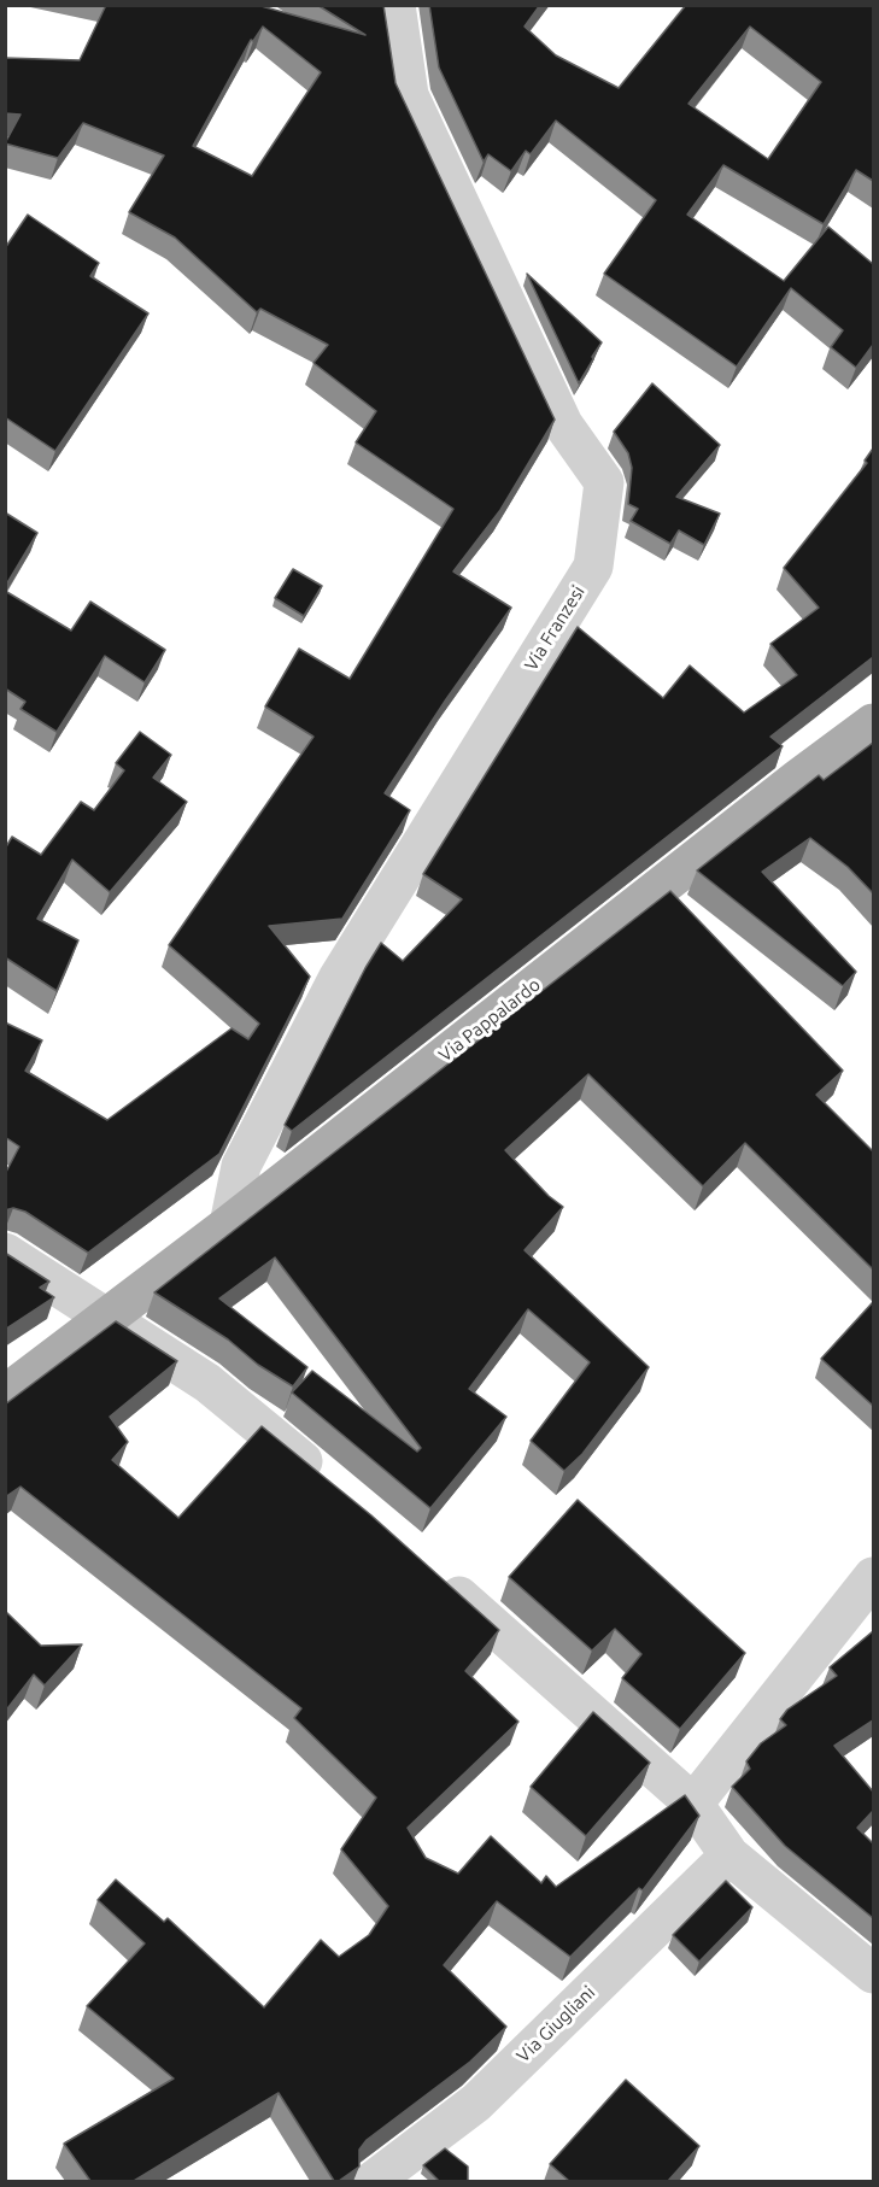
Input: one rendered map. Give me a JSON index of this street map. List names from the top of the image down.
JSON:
{
  "streets": {
    "main road": ["Via Pappalardo"],
    "street": ["Via Franzesi", "Via Giugliani"]
  },
  "crossings": [
    ["Via Franzesi", "Via Pappalardo"]
  ]
}
